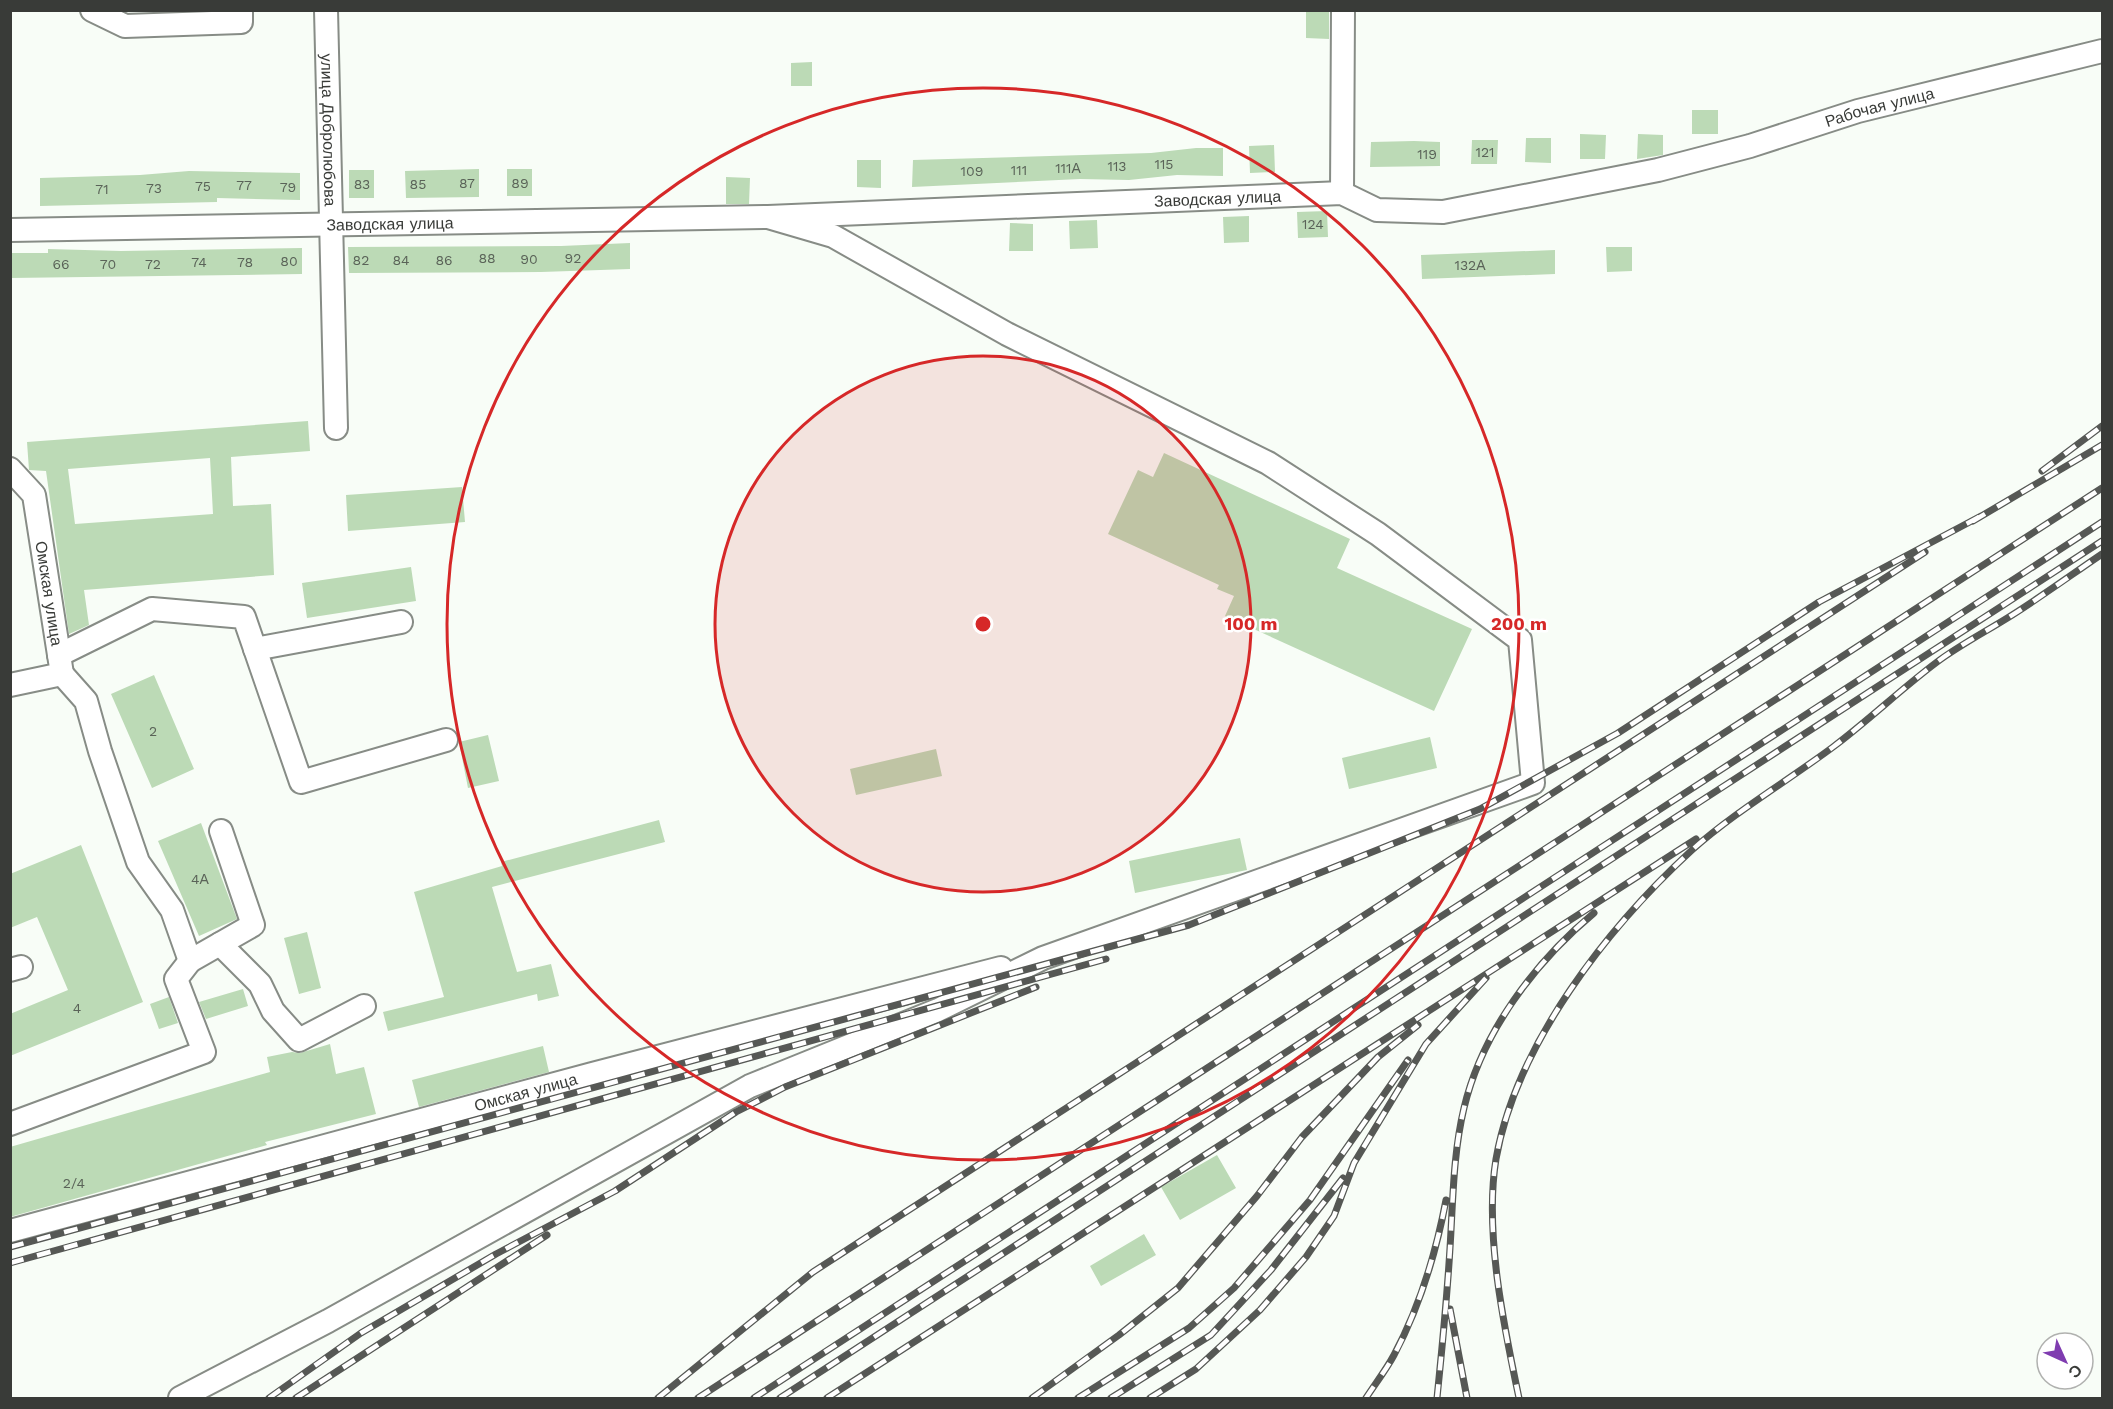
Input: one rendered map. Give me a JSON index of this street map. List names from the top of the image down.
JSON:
{
  "streets": {
    "street": [
      "Рабочая улица",
      "улица Добролюбова",
      "Заводская улица",
      "Омская улица"
    ]
  },
  "crossings": [
    ["Рабочая улица", "Заводская улица"],
    ["улица Добролюбова", "Заводская улица"],
    ["Заводская улица", "Омская улица"]
  ],
  "house_numbers": [
    "121",
    "119",
    "115",
    "113",
    "111А",
    "111",
    "109",
    "87",
    "89",
    "83",
    "85",
    "77",
    "75",
    "79",
    "73",
    "71",
    "124",
    "88",
    "92",
    "90",
    "82",
    "84",
    "86",
    "80",
    "74",
    "78",
    "66",
    "70",
    "72",
    "132А",
    "2",
    "4А",
    "4",
    "2/4"
  ],
  "north": "bottom right",
  "rings": ["100 m", "200 m"]
}
